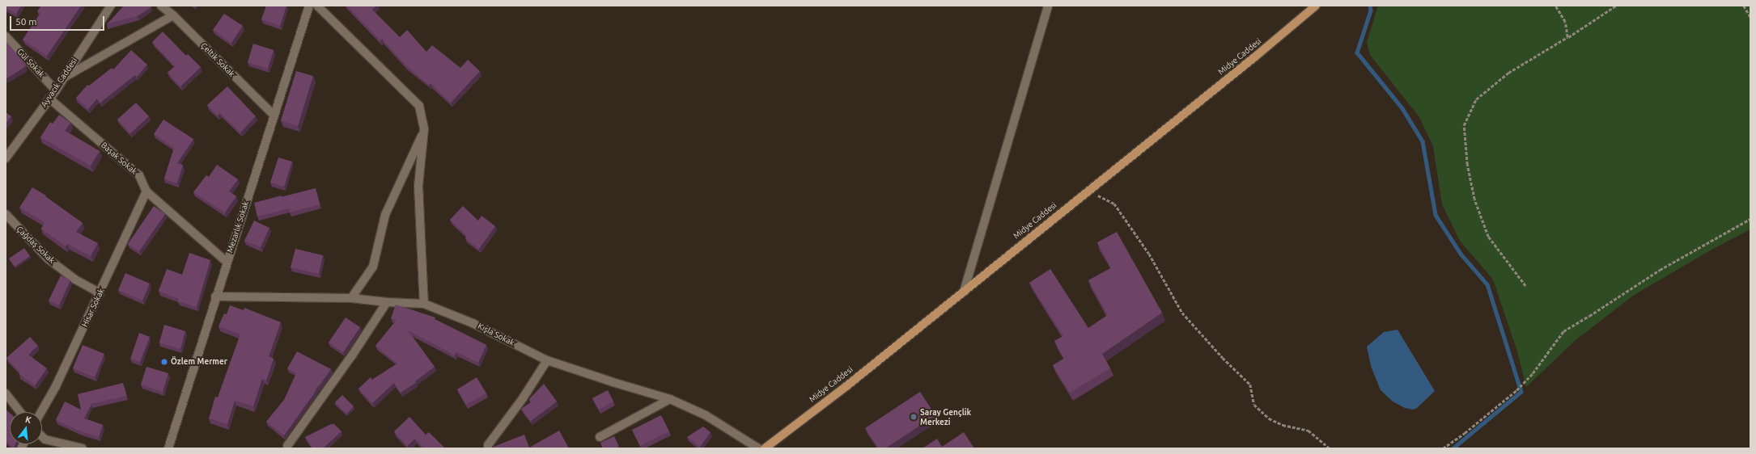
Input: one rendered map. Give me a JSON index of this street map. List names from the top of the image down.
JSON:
{
  "streets": {
    "main road": ["Midye Caddesi"],
    "street": [
      "Çeltik Sokak",
      "Gül Sokak",
      "Ayvacık Caddesi",
      "Başak Sokak",
      "Mezarlık Sokak",
      "Çağdaş Sokak",
      "Hisar Sokak",
      "Kışla Sokak"
    ]
  },
  "crossings": [
    ["Çeltik Sokak", "Mezarlık Sokak"],
    ["Gül Sokak", "Ayvacık Caddesi"],
    ["Ayvacık Caddesi", "Başak Sokak"],
    ["Başak Sokak", "Mezarlık Sokak"],
    ["Başak Sokak", "Hisar Sokak"],
    ["Mezarlık Sokak", "Kışla Sokak"],
    ["Çağdaş Sokak", "Hisar Sokak"]
  ],
  "places": ["Özlem Mermer", "Saray Gençlik Merkezi"],
  "scale_bar": "50 m",
  "north": "top"
}
